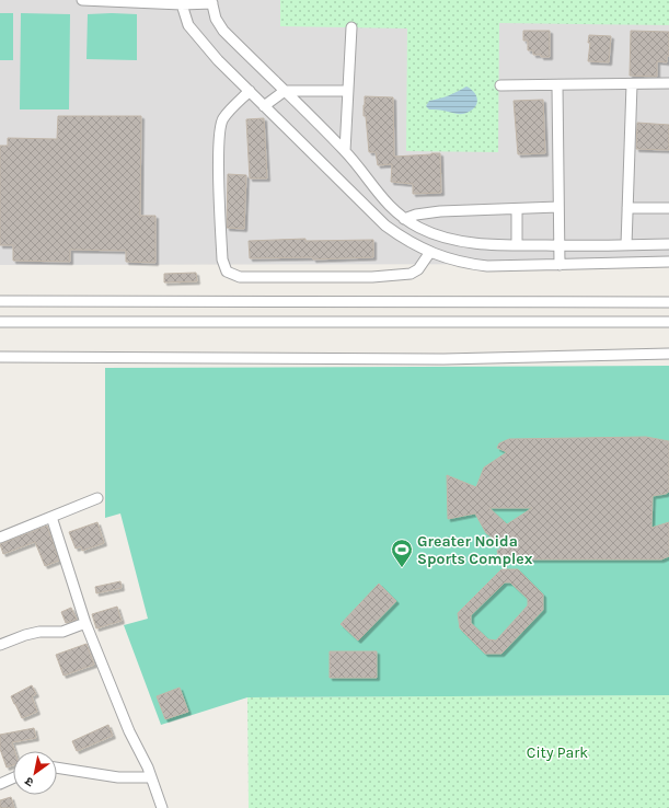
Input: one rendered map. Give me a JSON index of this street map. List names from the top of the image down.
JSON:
{
  "parks": ["City Park"],
  "places": {
    "sports": ["Greater Noida Sports Complex"]
  },
  "north": "bottom left"
}
